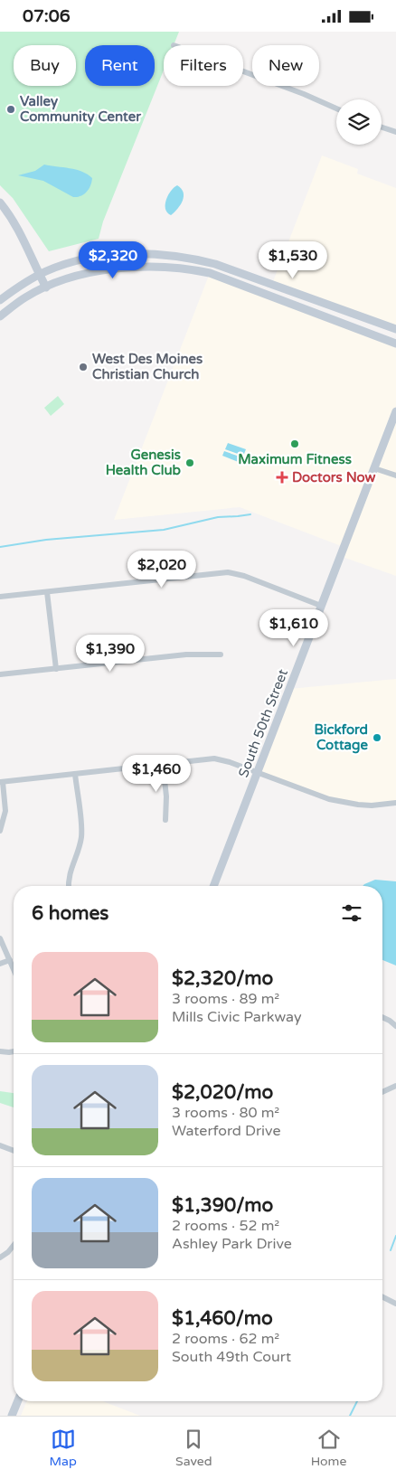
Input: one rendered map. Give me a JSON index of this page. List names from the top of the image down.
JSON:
{
  "streets": {
    "main road": ["South 50th Street"]
  },
  "places": {
    "other": [
      "Valley Community Center",
      "West Des Moines Christian Church",
      "Maximum Fitness",
      "Genesis Health Club",
      "Bickford Cottage"
    ],
    "health": ["Doctors Now"]
  },
  "page": {
    "status": "07:06",
    "chip": [
      "Buy",
      "Rent",
      "Filters",
      "New"
    ],
    "price": [
      "$2,320",
      "$1,530",
      "$2,020",
      "$1,610",
      "$1,390",
      "$1,460"
    ],
    "heading": "6 homes",
    "list": [
      {
        "name": "$2,320/mo",
        "note": "3 rooms · 89 m² · Mills Civic Parkway"
      },
      {
        "name": "$2,020/mo",
        "note": "3 rooms · 80 m² · Waterford Drive"
      },
      {
        "name": "$1,390/mo",
        "note": "2 rooms · 52 m² · Ashley Park Drive"
      },
      {
        "name": "$1,460/mo",
        "note": "2 rooms · 62 m² · South 49th Court"
      }
    ],
    "tabs": ["Map", "Saved", "Home"]
  }
}
